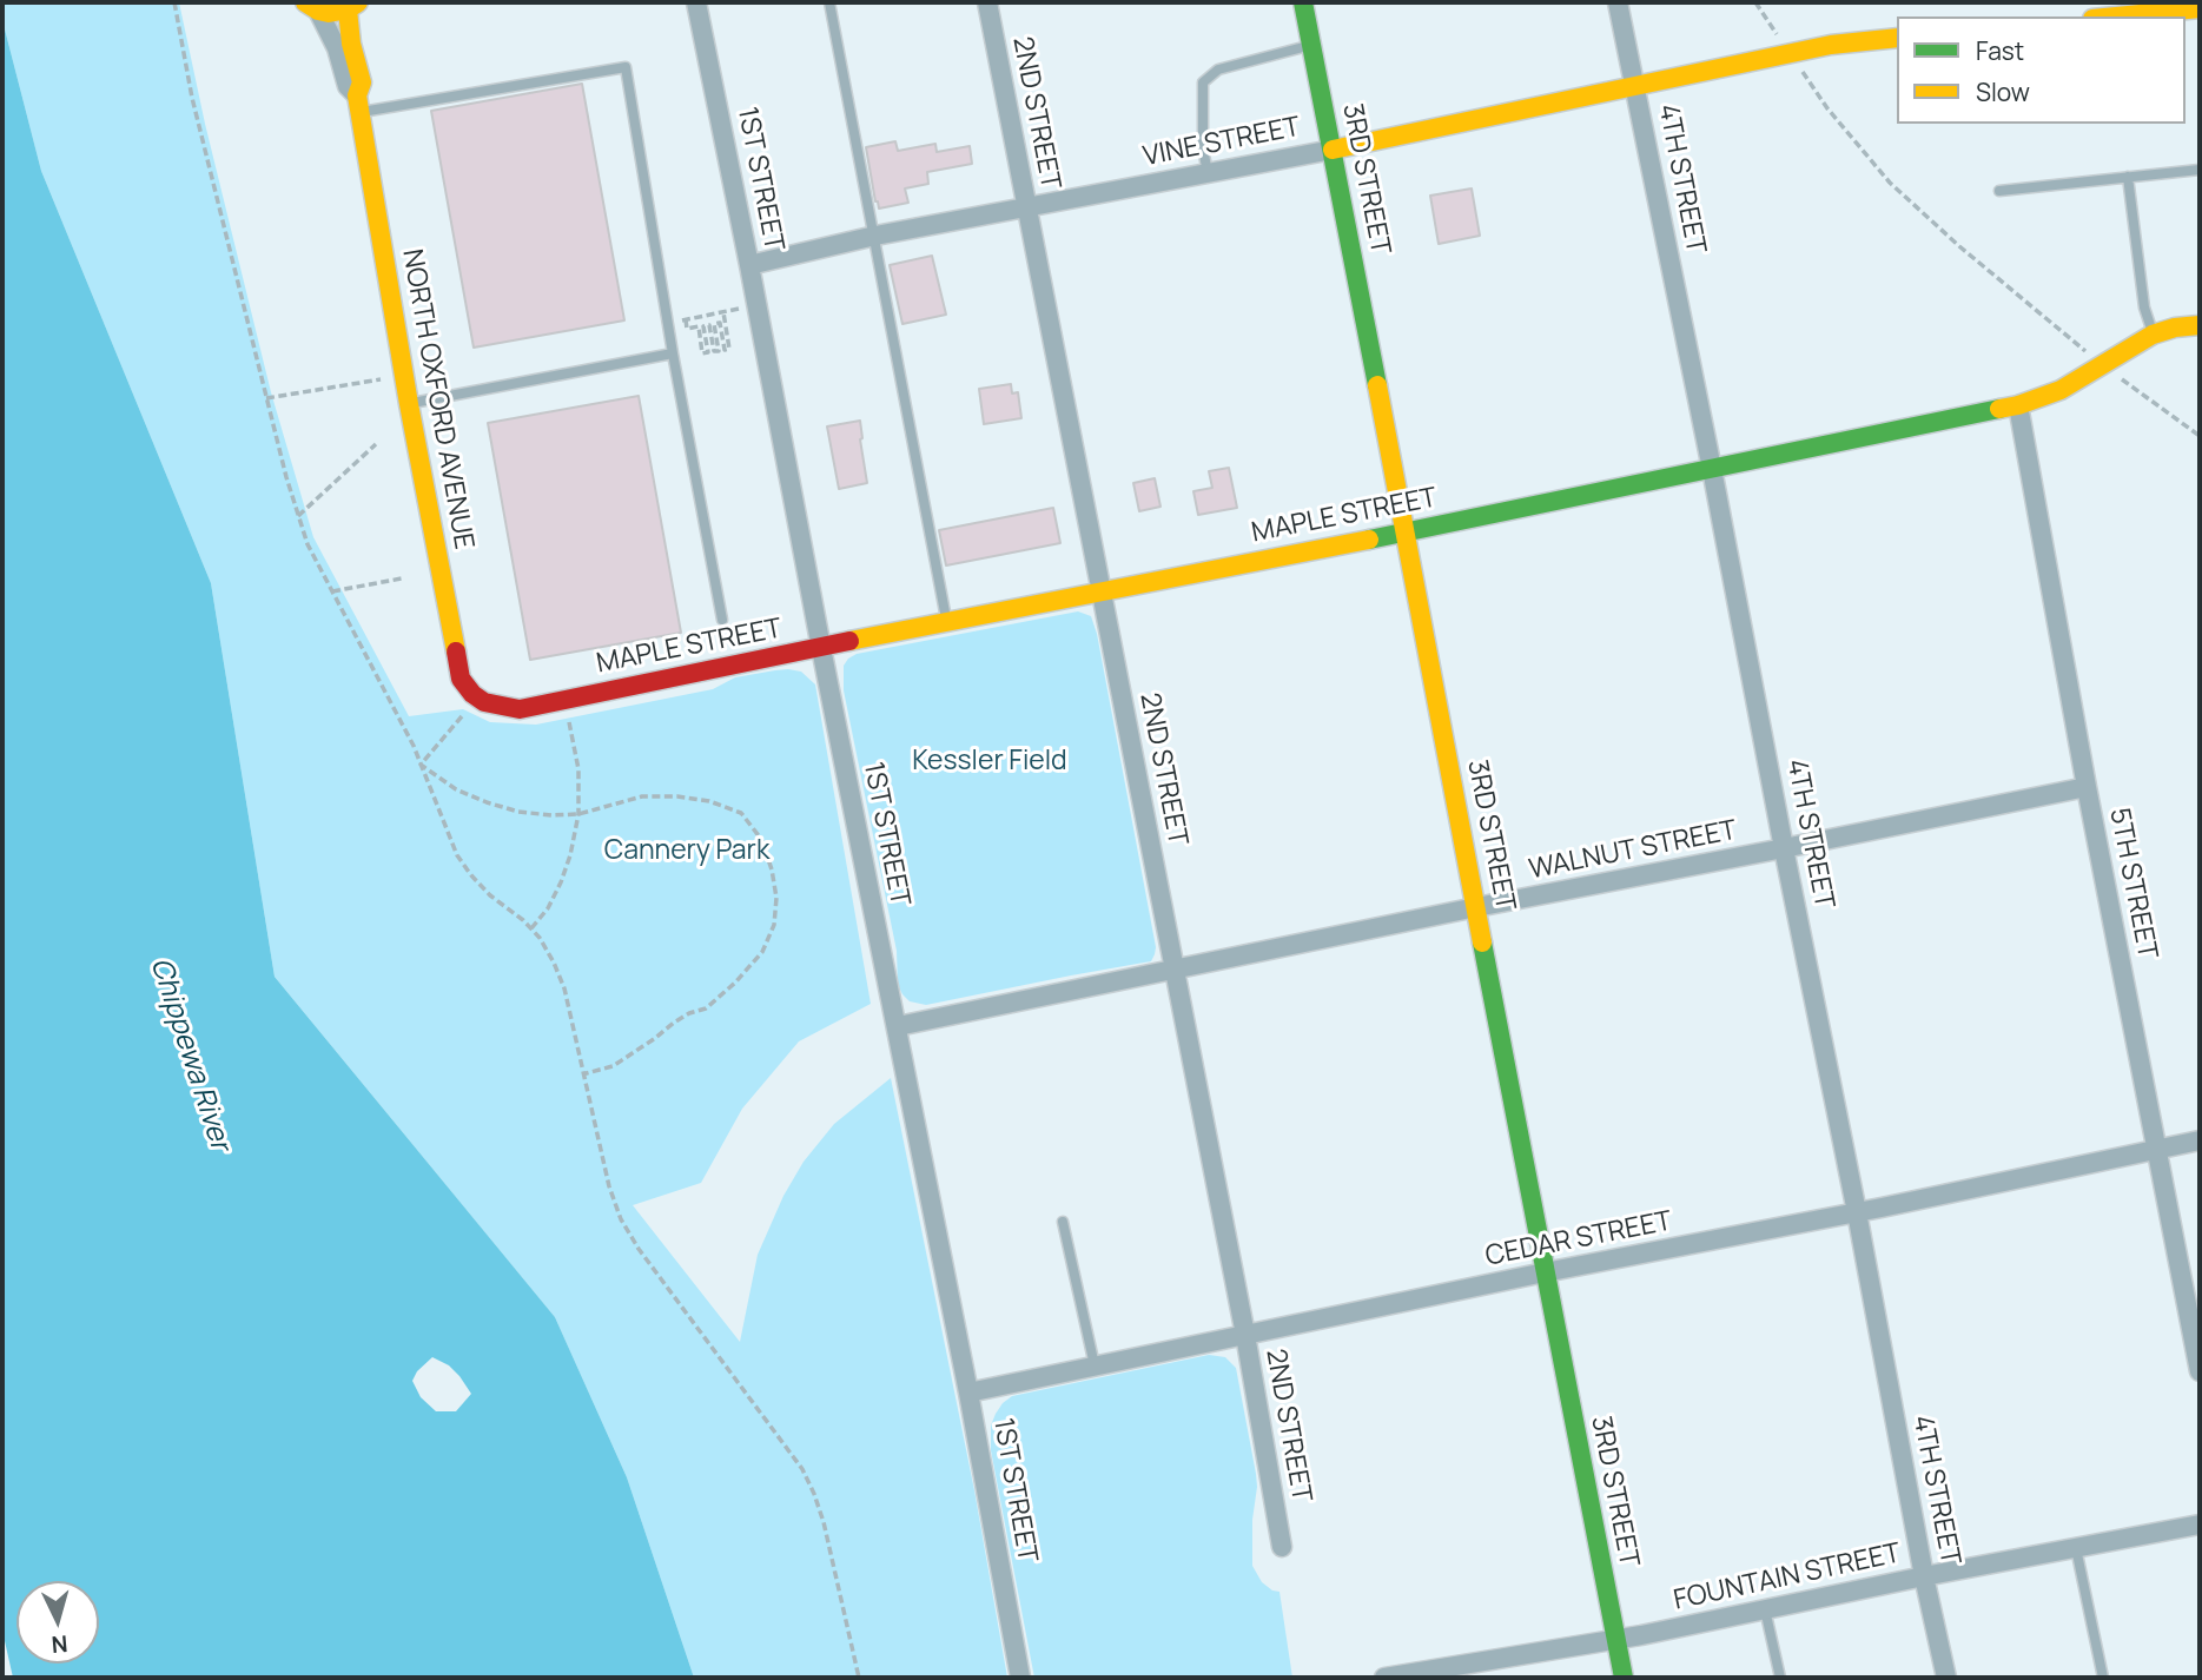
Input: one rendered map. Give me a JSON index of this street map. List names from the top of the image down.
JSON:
{
  "streets": {
    "street": [
      "2ND STREET",
      "VINE STREET",
      "1ST STREET",
      "3RD STREET",
      "4TH STREET",
      "NORTH OXFORD AVENUE",
      "MAPLE STREET",
      "WALNUT STREET",
      "5TH STREET",
      "CEDAR STREET",
      "FOUNTAIN STREET"
    ]
  },
  "crossings": [
    ["2ND STREET", "VINE STREET"],
    ["2ND STREET", "MAPLE STREET"],
    ["2ND STREET", "WALNUT STREET"],
    ["2ND STREET", "CEDAR STREET"],
    ["VINE STREET", "1ST STREET"],
    ["VINE STREET", "3RD STREET"],
    ["VINE STREET", "4TH STREET"],
    ["1ST STREET", "MAPLE STREET"],
    ["1ST STREET", "WALNUT STREET"],
    ["1ST STREET", "CEDAR STREET"],
    ["3RD STREET", "MAPLE STREET"],
    ["3RD STREET", "WALNUT STREET"],
    ["3RD STREET", "CEDAR STREET"],
    ["3RD STREET", "FOUNTAIN STREET"],
    ["4TH STREET", "MAPLE STREET"],
    ["4TH STREET", "WALNUT STREET"],
    ["4TH STREET", "CEDAR STREET"],
    ["4TH STREET", "FOUNTAIN STREET"],
    ["NORTH OXFORD AVENUE", "MAPLE STREET"],
    ["MAPLE STREET", "5TH STREET"],
    ["WALNUT STREET", "5TH STREET"],
    ["5TH STREET", "CEDAR STREET"]
  ],
  "water": ["Chippewa River"],
  "parks": ["Kessler Field", "Cannery Park"],
  "legend": ["Fast", "Slow"],
  "north": "bottom"
}
